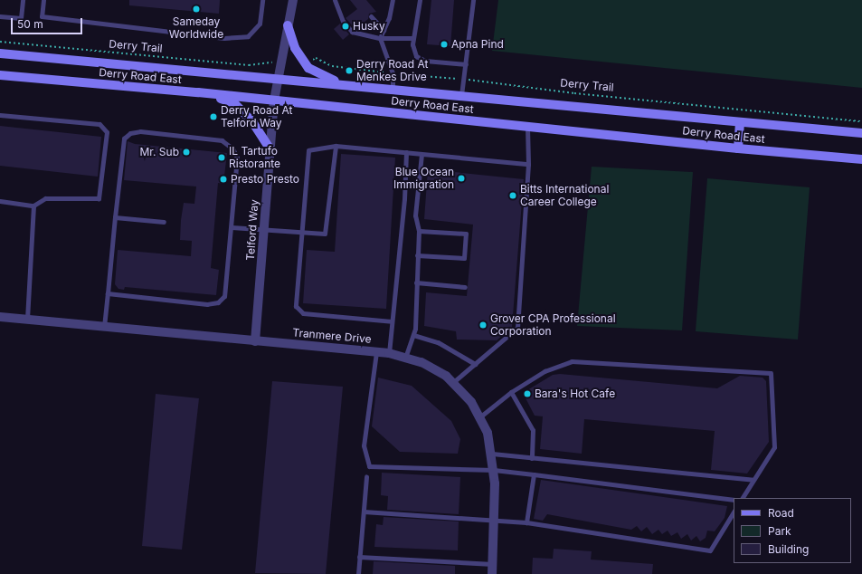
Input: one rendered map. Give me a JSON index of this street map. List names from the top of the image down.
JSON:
{
  "streets": {
    "main road": ["Derry Road East"],
    "street": ["Telford Way", "Tranmere Drive"],
    "path": ["Derry Trail"]
  },
  "crossings": [
    ["Derry Road East", "Telford Way"],
    ["Telford Way", "Tranmere Drive"]
  ],
  "places": [
    "Sameday Worldwide",
    "Husky",
    "Apna Pind",
    "Derry Road At Menkes Drive",
    "Derry Road At Telford Way",
    "Mr. Sub",
    "IL Tartufo Ristorante",
    "Blue Ocean Immigration",
    "Presto Presto",
    "Bitts International Career College",
    "Grover CPA Professional Corporation",
    "Bara's Hot Cafe"
  ],
  "legend": ["Road", "Park", "Building"],
  "scale_bar": "50 m"
}
